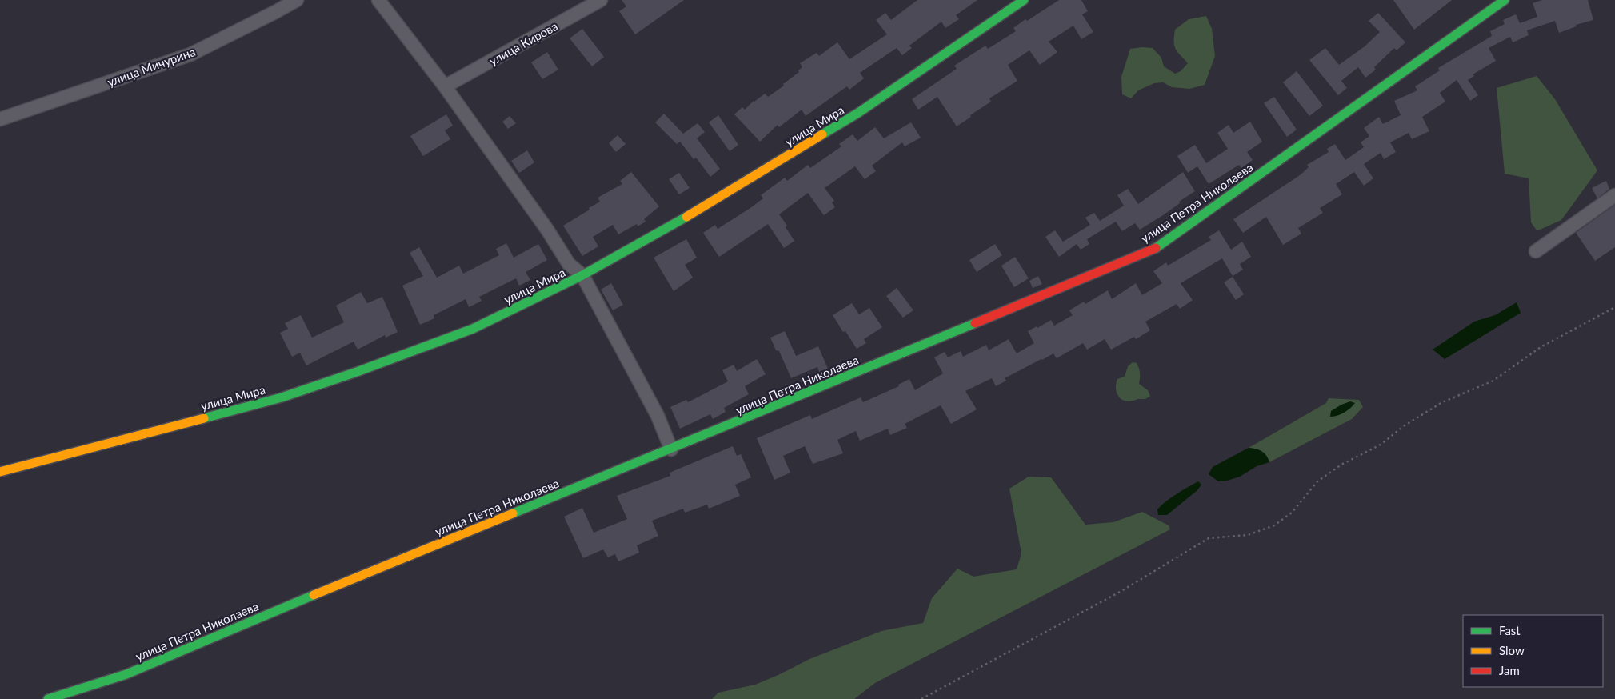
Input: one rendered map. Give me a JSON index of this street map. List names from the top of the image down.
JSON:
{
  "streets": {
    "street": [
      "улица Кирова",
      "улица Мичурина",
      "улица Мира",
      "улица Петра Николаева"
    ]
  },
  "legend": ["Fast", "Slow", "Jam"]
}
